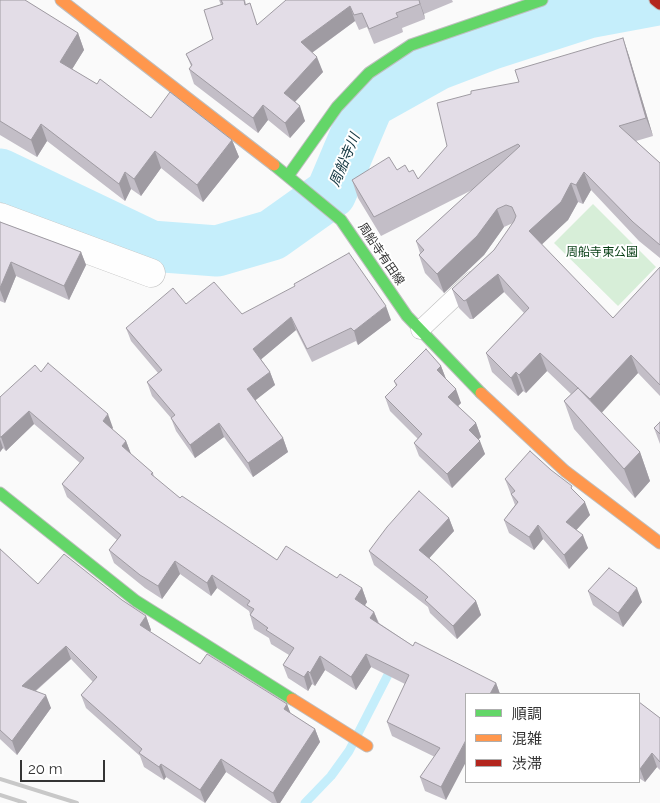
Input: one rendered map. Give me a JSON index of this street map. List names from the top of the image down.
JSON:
{
  "streets": {
    "main road": ["周船寺有田線"]
  },
  "water": ["周船寺川"],
  "parks": ["周船寺東公園"],
  "legend": ["順調", "混雑", "渋滞"],
  "scale_bar": "20 m"
}
